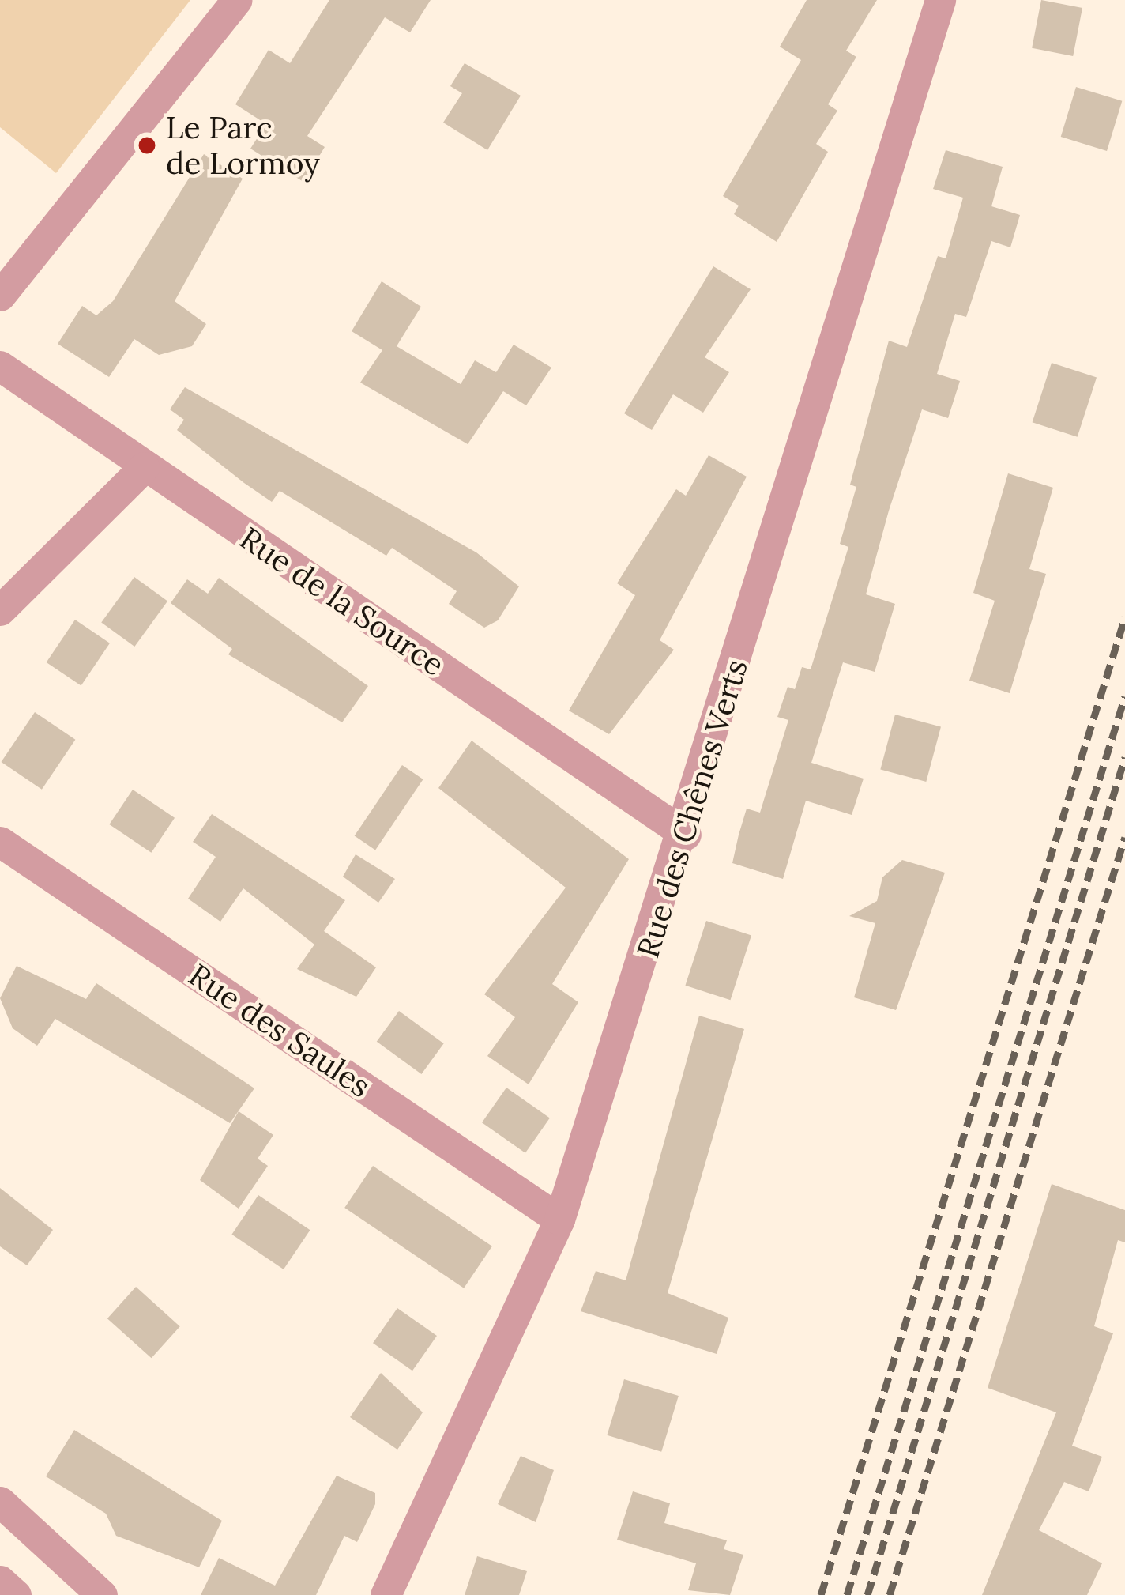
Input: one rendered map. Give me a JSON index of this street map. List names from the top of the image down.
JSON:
{
  "streets": {
    "street": ["Rue de la Source", "Rue des Chênes Verts", "Rue des Saules"]
  },
  "crossings": [
    ["Rue de la Source", "Rue des Chênes Verts"],
    ["Rue des Chênes Verts", "Rue des Saules"]
  ],
  "places": ["Le Parc de Lormoy"]
}
